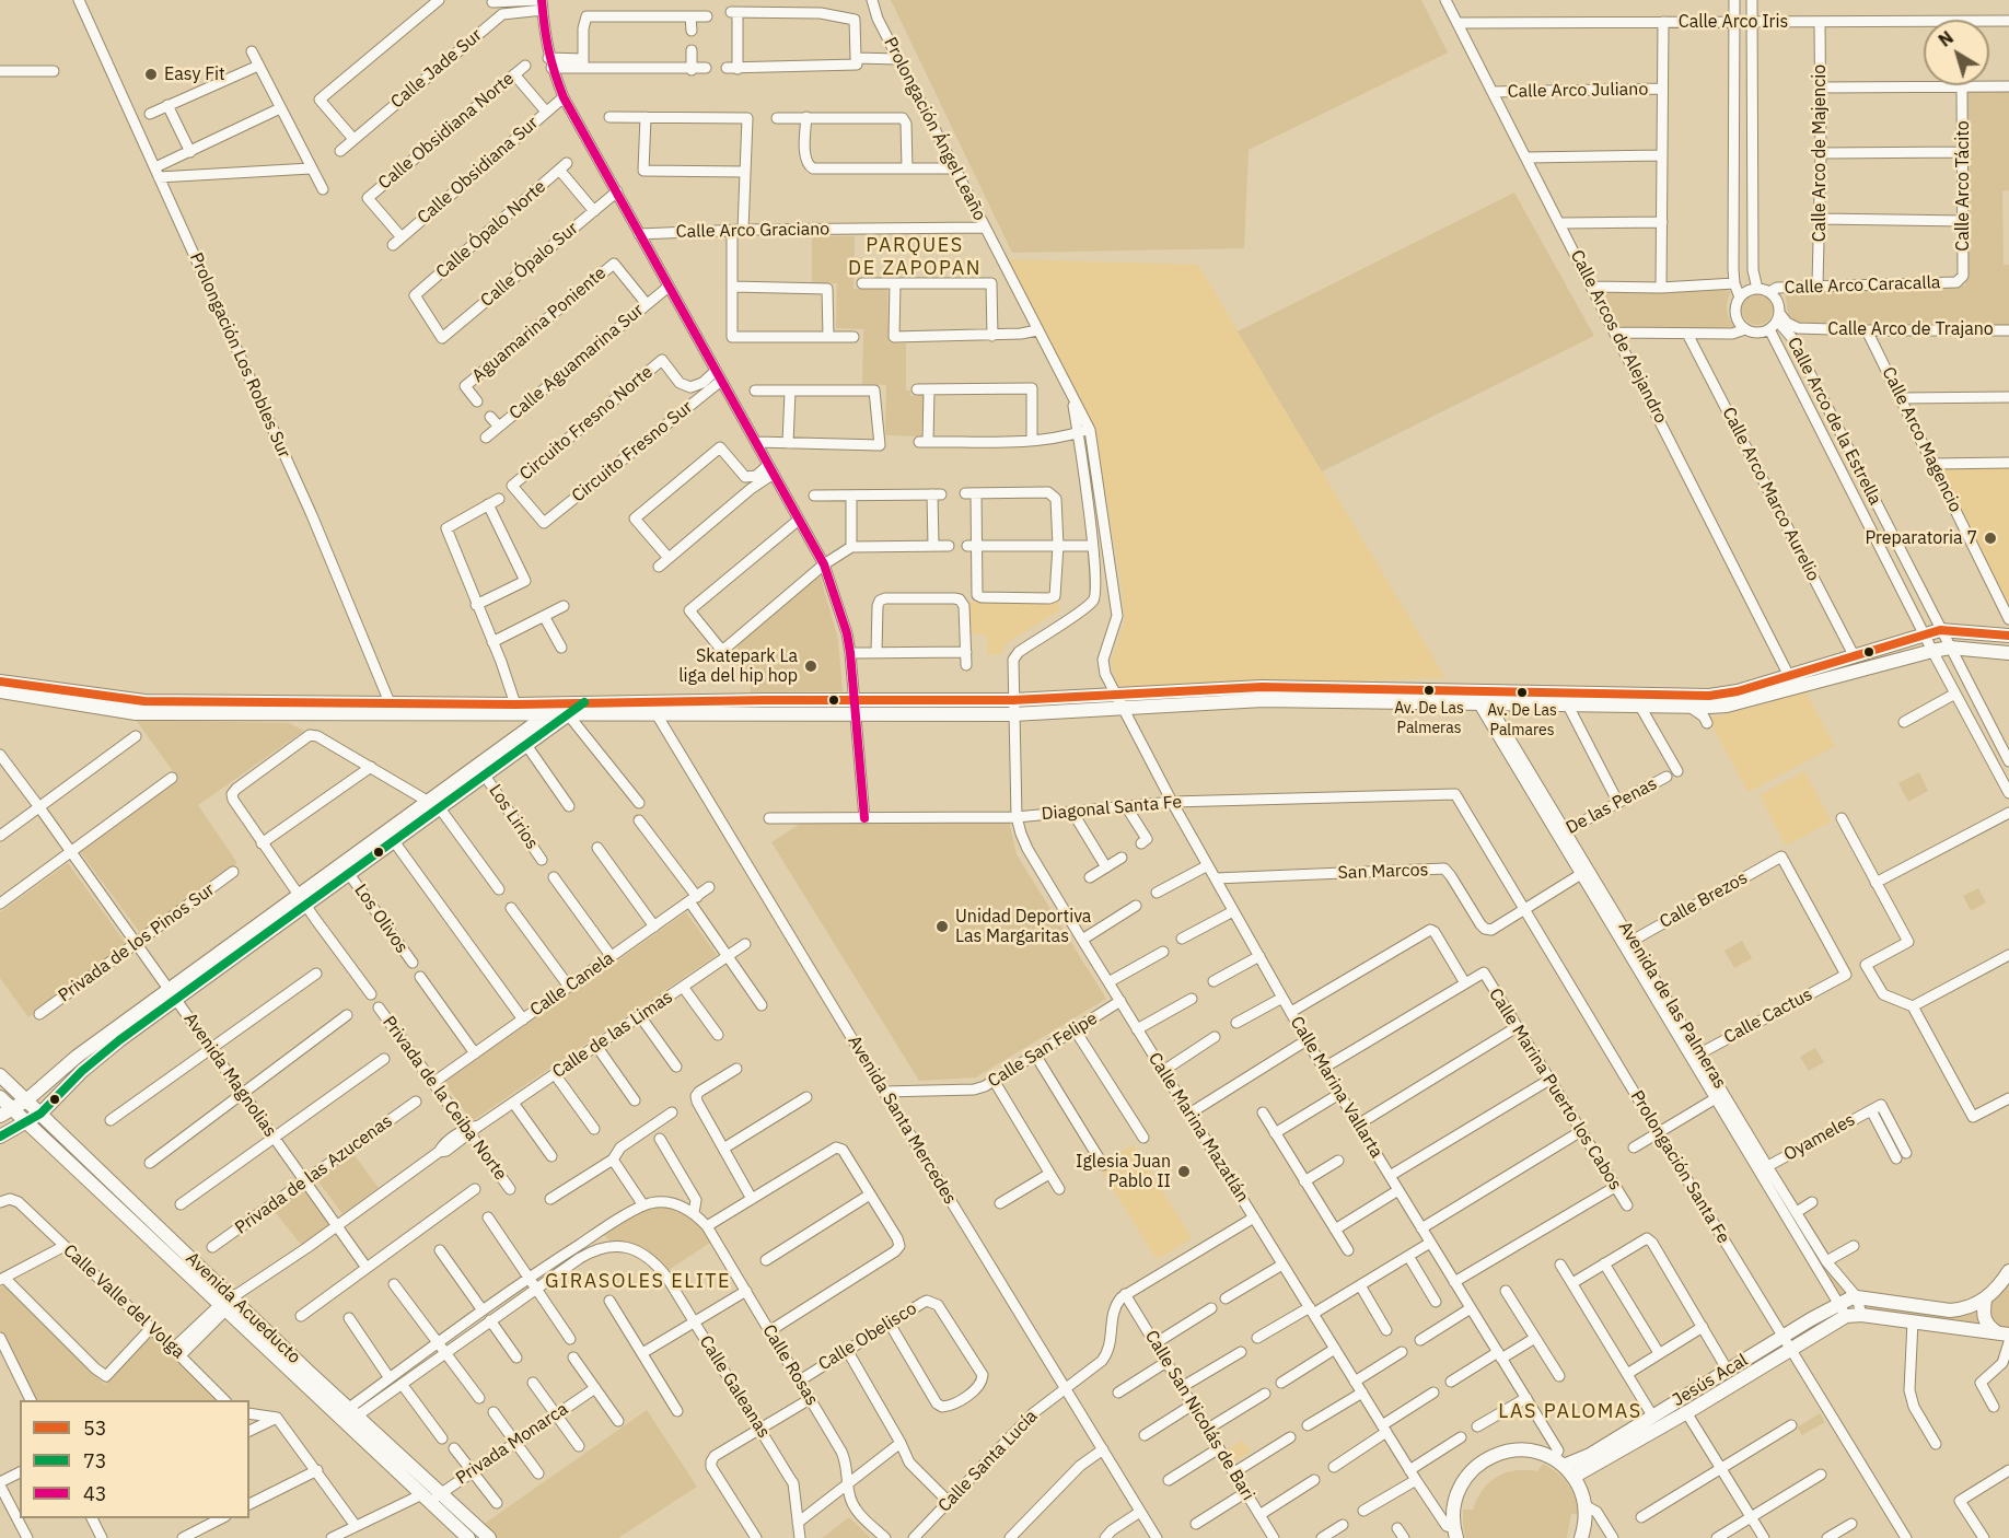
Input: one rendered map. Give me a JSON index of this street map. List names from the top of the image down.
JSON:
{
  "streets": {
    "street": [
      "Calle Arco Iris",
      "Calle Jade Sur",
      "Calle Arco Juliano",
      "Prolongación Ángel Leaño",
      "Calle Obsidiana Norte",
      "Calle Arco de Majencio",
      "Calle Obsidiana Sur",
      "Calle Arco Tácito",
      "Calle Ópalo Norte",
      "Calle Arco Graciano",
      "Calle Ópalo Sur",
      "Calle Arco Caracalla",
      "Aguamarina Poniente",
      "Calle Arco de Trajano",
      "Calle Arcos de Alejandro",
      "Prolongación Los Robles Sur",
      "Calle Aguamarina Sur",
      "Calle Arco de la Estrella",
      "Circuito Fresno Norte",
      "Calle Arco Magencio",
      "Circuito Fresno Sur",
      "Calle Arco Marco Aurelio",
      "De las Penas",
      "Diagonal Santa Fe",
      "Los Lirios",
      "San Marcos",
      "Calle Brezos",
      "Los Olivos",
      "Privada de los Pinos Sur",
      "Calle Canela",
      "Avenida de las Palmeras",
      "Calle Cactus",
      "Calle de las Limas",
      "Calle San Felipe",
      "Avenida Magnolias",
      "Calle Marina Vallarta",
      "Calle Marina Puerto los Cabos",
      "Privada de la Ceiba Norte",
      "Avenida Santa Mercedes",
      "Calle Marina Mazatlán",
      "Oyameles",
      "Prolongación Santa Fe",
      "Privada de las Azucenas",
      "Calle Valle del Volga",
      "Avenida Acueducto",
      "Calle Obelisco",
      "Calle Rosas",
      "Jesús Acal",
      "Calle Galeanas",
      "Calle San Nicolás de Bari",
      "Privada Monarca",
      "Calle Santa Lucía"
    ]
  },
  "crossings": [
    ["Calle Arco Iris", "Calle Arco de Majencio"],
    ["Calle Arco Iris", "Calle Arcos de Alejandro"],
    ["Calle Arco Juliano", "Calle Arcos de Alejandro"],
    ["Prolongación Ángel Leaño", "Calle Arco Graciano"],
    ["Prolongación Ángel Leaño", "Calle Marina Vallarta"],
    ["Calle Obsidiana Norte", "Calle Obsidiana Sur"],
    ["Calle Arco de Majencio", "Calle Arco Caracalla"],
    ["Calle Arco Tácito", "Calle Arco Caracalla"],
    ["Calle Ópalo Norte", "Calle Ópalo Sur"],
    ["Calle Arco Caracalla", "Calle Arco de Trajano"],
    ["Calle Arco Caracalla", "Calle Arco de la Estrella"],
    ["Aguamarina Poniente", "Calle Aguamarina Sur"],
    ["Calle Arco de Trajano", "Calle Arco de la Estrella"],
    ["Calle Arco de Trajano", "Calle Arco Magencio"],
    ["Circuito Fresno Norte", "Circuito Fresno Sur"],
    ["De las Penas", "Avenida de las Palmeras"],
    ["Diagonal Santa Fe", "Calle Marina Vallarta"],
    ["Diagonal Santa Fe", "Calle Marina Mazatlán"],
    ["Diagonal Santa Fe", "Prolongación Santa Fe"],
    ["San Marcos", "Avenida de las Palmeras"],
    ["San Marcos", "Calle Marina Vallarta"],
    ["San Marcos", "Prolongación Santa Fe"],
    ["Calle Brezos", "Avenida de las Palmeras"],
    ["Calle Brezos", "Calle Cactus"],
    ["Privada de los Pinos Sur", "Avenida Magnolias"],
    ["Calle Canela", "Privada de la Ceiba Norte"],
    ["Avenida de las Palmeras", "Calle Cactus"],
    ["Avenida de las Palmeras", "Oyameles"],
    ["Avenida de las Palmeras", "Jesús Acal"],
    ["Calle de las Limas", "Avenida Magnolias"],
    ["Calle de las Limas", "Privada de la Ceiba Norte"],
    ["Calle de las Limas", "Calle Valle del Volga"],
    ["Calle de las Limas", "Avenida Acueducto"],
    ["Calle San Felipe", "Avenida Santa Mercedes"],
    ["Calle San Felipe", "Calle Marina Mazatlán"],
    ["Avenida Magnolias", "Privada de las Azucenas"],
    ["Calle Marina Vallarta", "Jesús Acal"],
    ["Avenida Santa Mercedes", "Calle Santa Lucía"],
    ["Prolongación Santa Fe", "Jesús Acal"],
    ["Avenida Acueducto", "Privada Monarca"],
    ["Calle Obelisco", "Calle Rosas"],
    ["Calle San Nicolás de Bari", "Calle Santa Lucía"]
  ],
  "districts": ["PARQUES DE ZAPOPAN", "GIRASOLES ELITE", "LAS PALOMAS"],
  "places": [
    "Easy Fit",
    "Preparatoria 7",
    "Skatepark La liga del hip hop",
    "Av. De Las Palmeras",
    "Av. De Las Palmares",
    "Unidad Deportiva Las Margaritas",
    "Iglesia Juan Pablo II"
  ],
  "lines": ["transit line 43", "transit line 53", "transit line 73"],
  "legend": ["53", "73", "43"],
  "north": "top left"
}
